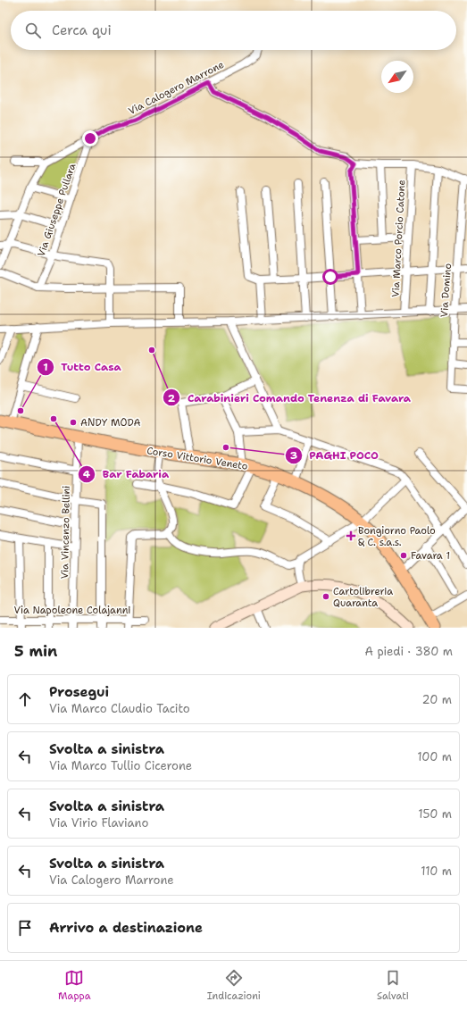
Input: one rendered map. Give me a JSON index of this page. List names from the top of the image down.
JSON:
{
  "streets": {
    "main road": ["Corso Vittorio Veneto"],
    "street": [
      "Via Calogero Marrone",
      "Via Giuseppe Pullara",
      "Via Marco Porcio Catone",
      "Via Domino",
      "Via Vincenzo Bellini",
      "Via Napoleone Colajanni"
    ]
  },
  "crossings": [
    ["Via Calogero Marrone", "Via Giuseppe Pullara"],
    ["Corso Vittorio Veneto", "Via Vincenzo Bellini"],
    ["Via Vincenzo Bellini", "Via Napoleone Colajanni"]
  ],
  "places": {
    "other": [
      "Carabinieri Comando Tenenza di Favara",
      "Tutto Casa",
      "Bar Fabaria",
      "ANDY MODA",
      "PAGHI POCO",
      "Favara 1",
      "Cartolibreria Quaranta"
    ],
    "health": ["Bongiorno Paolo & C. s.a.s."]
  },
  "north": "bottom left",
  "page": {
    "search": "Cerca qui",
    "heading": ["5 min", "A piedi · 380 m"],
    "list": [
      ["Prosegui", "Via Marco Claudio Tacito", "20 m"],
      ["Svolta a sinistra", "Via Marco Tullio Cicerone", "100 m"],
      ["Svolta a sinistra", "Via Virio Flaviano", "150 m"],
      ["Svolta a sinistra", "Via Calogero Marrone", "110 m"],
      "Arrivo a destinazione"
    ],
    "nav": ["Mappa", "Indicazioni", "Salvati"]
  }
}
